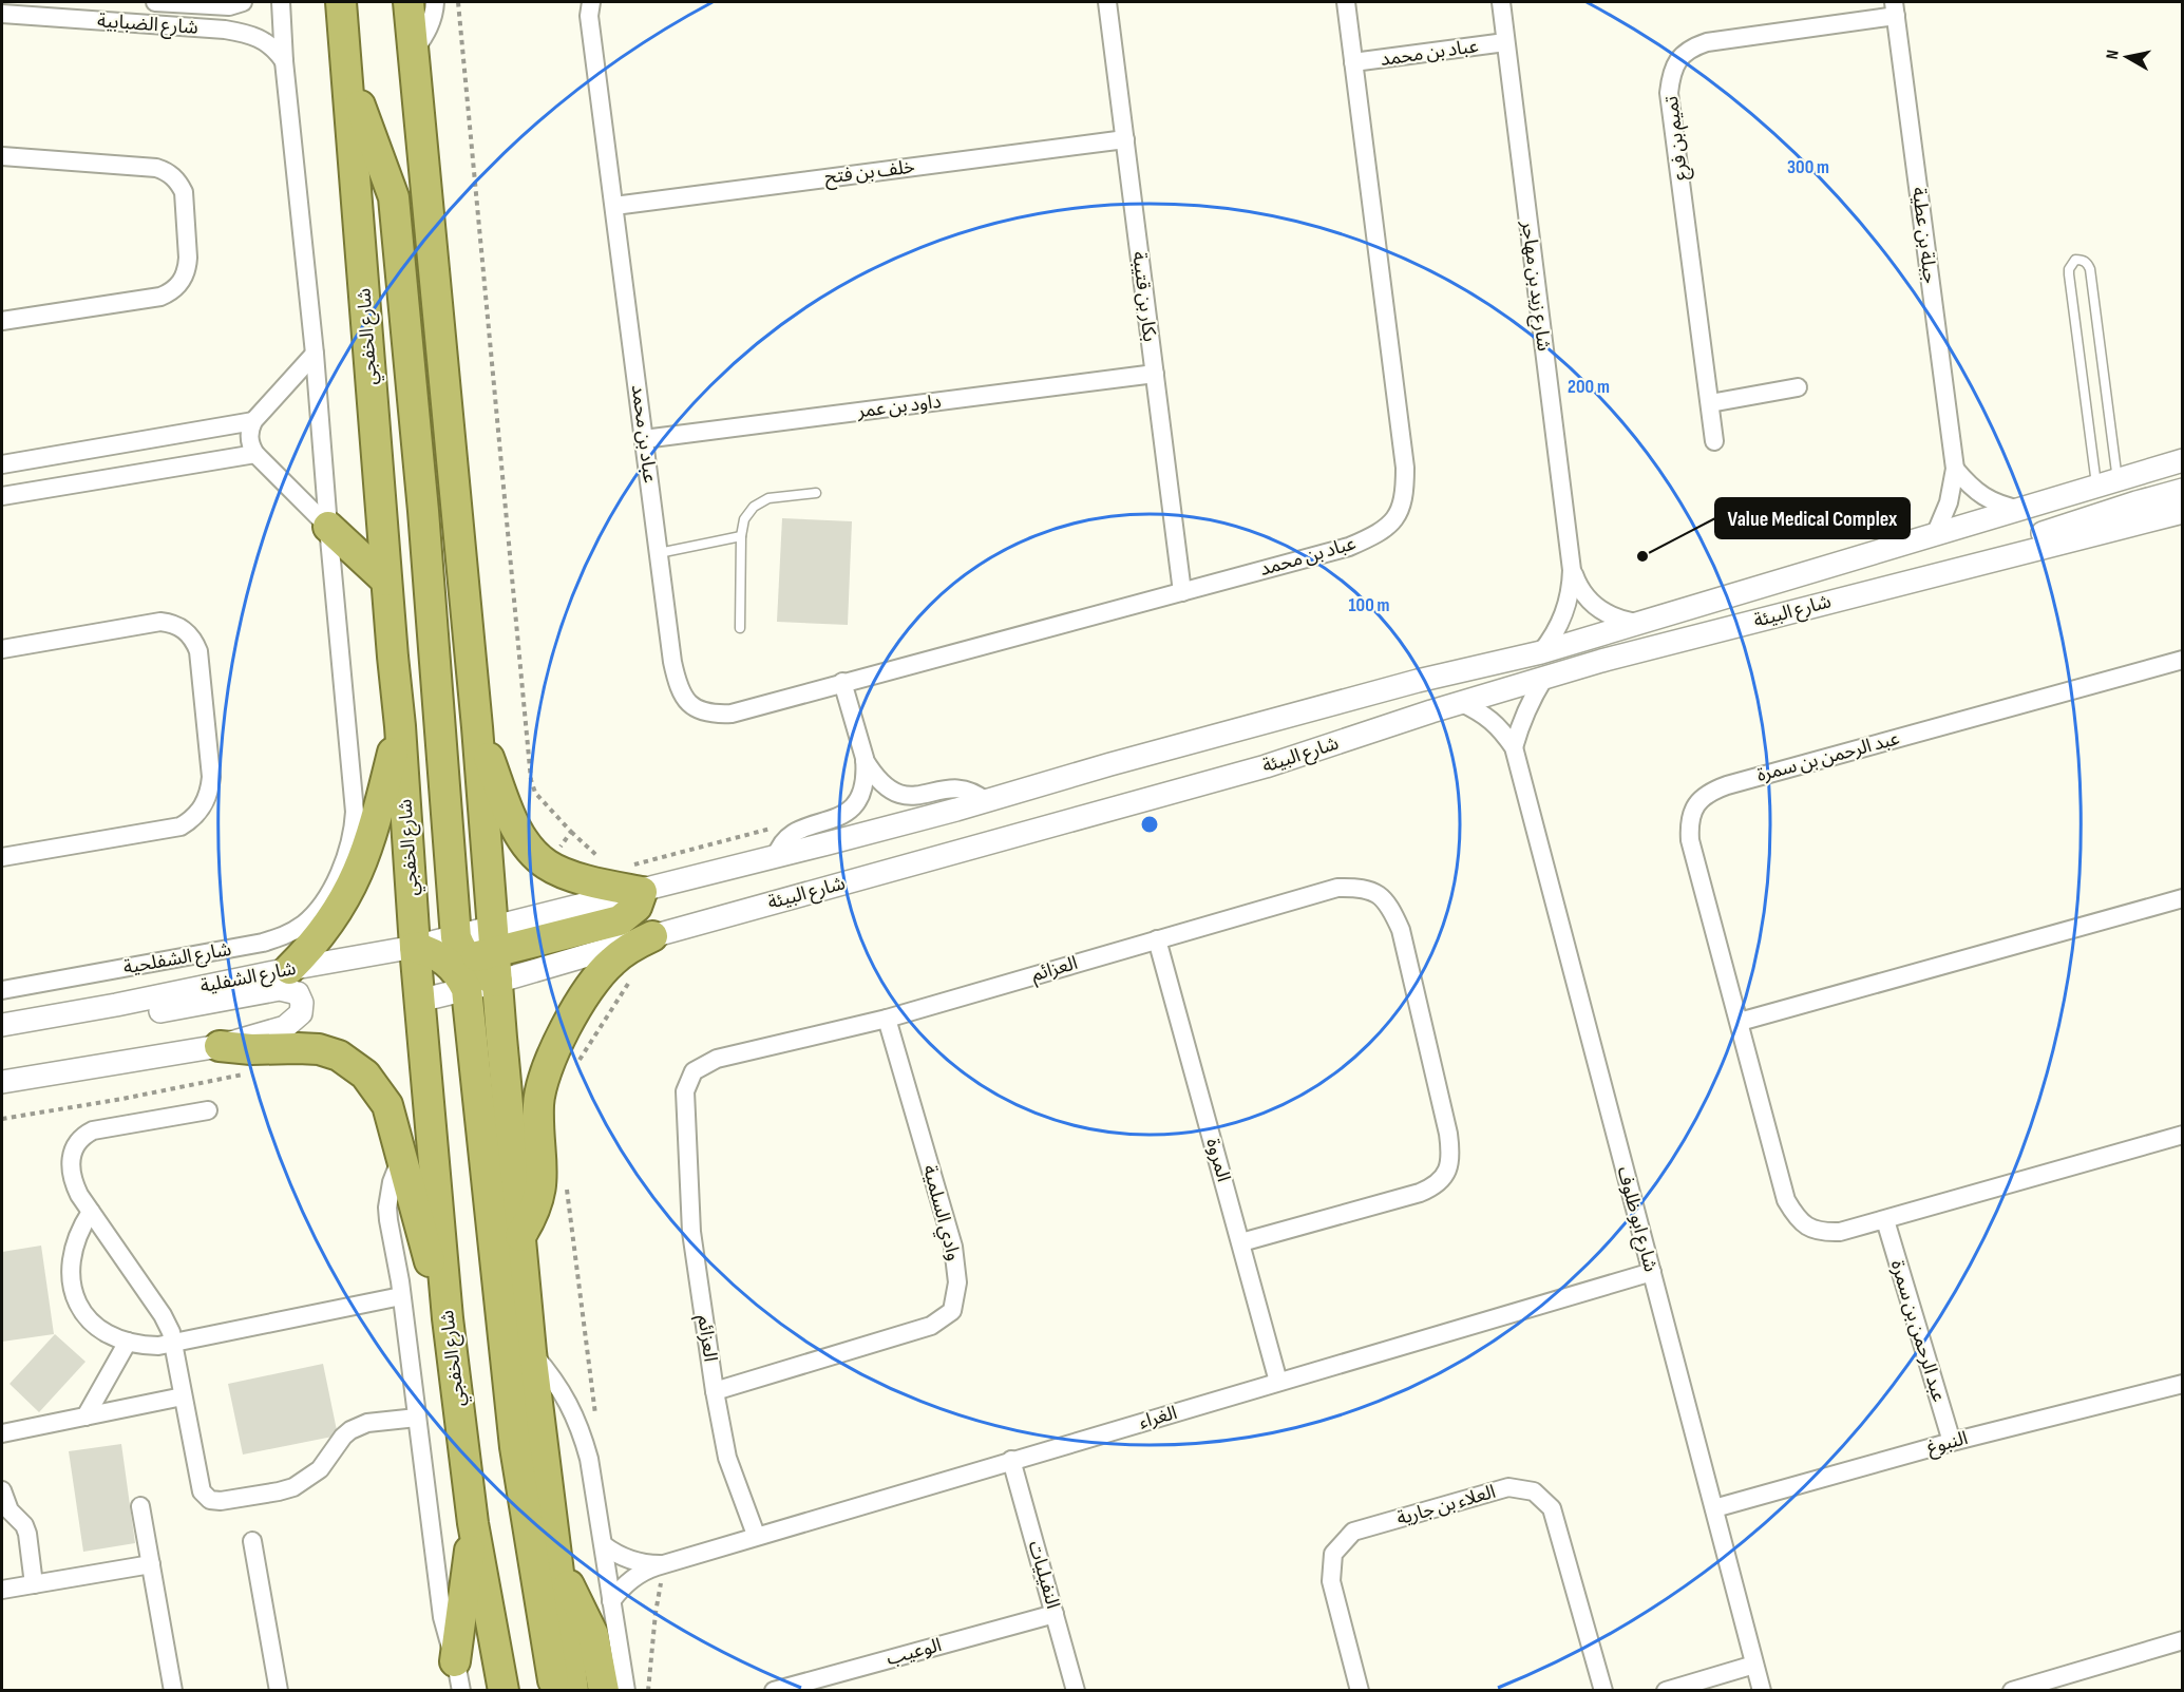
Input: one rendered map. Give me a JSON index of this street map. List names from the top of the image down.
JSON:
{
  "streets": {
    "highway": ["شارع الخفجي"],
    "street": [
      "شارع الضبابية",
      "عباد بن محمد",
      "تميم بن فرع",
      "خلف بن فتح",
      "جبلة بن عطية",
      "شارع زيد بن مهاجر",
      "بكار بن قتيبة",
      "داود بن عمر",
      "شارع البيئة",
      "عبد الرحمن بن سمرة",
      "شارع الشفلحية",
      "العزائم",
      "شارع الشفلية",
      "المروة",
      "وادي السلمية",
      "شارع ابو ظلوف",
      "الغراء",
      "النبوغ",
      "العلاء بن جارية",
      "النفيليات",
      "الوعيب"
    ]
  },
  "crossings": [
    ["عباد بن محمد", "خلف بن فتح"],
    ["عباد بن محمد", "شارع زيد بن مهاجر"],
    ["عباد بن محمد", "بكار بن قتيبة"],
    ["عباد بن محمد", "داود بن عمر"],
    ["تميم بن فرع", "جبلة بن عطية"],
    ["خلف بن فتح", "بكار بن قتيبة"],
    ["جبلة بن عطية", "شارع البيئة"],
    ["شارع زيد بن مهاجر", "شارع البيئة"],
    ["بكار بن قتيبة", "داود بن عمر"],
    ["شارع الخفجي", "شارع الشفلية"],
    ["شارع البيئة", "شارع ابو ظلوف"],
    ["عبد الرحمن بن سمرة", "النبوغ"],
    ["العزائم", "المروة"],
    ["العزائم", "وادي السلمية"],
    ["العزائم", "الغراء"],
    ["المروة", "الغراء"],
    ["شارع ابو ظلوف", "الغراء"],
    ["شارع ابو ظلوف", "النبوغ"],
    ["الغراء", "النفيليات"],
    ["النفيليات", "الوعيب"]
  ],
  "places": ["Value Medical Complex"],
  "north": "left",
  "rings": ["300 m", "200 m", "100 m"]
}
